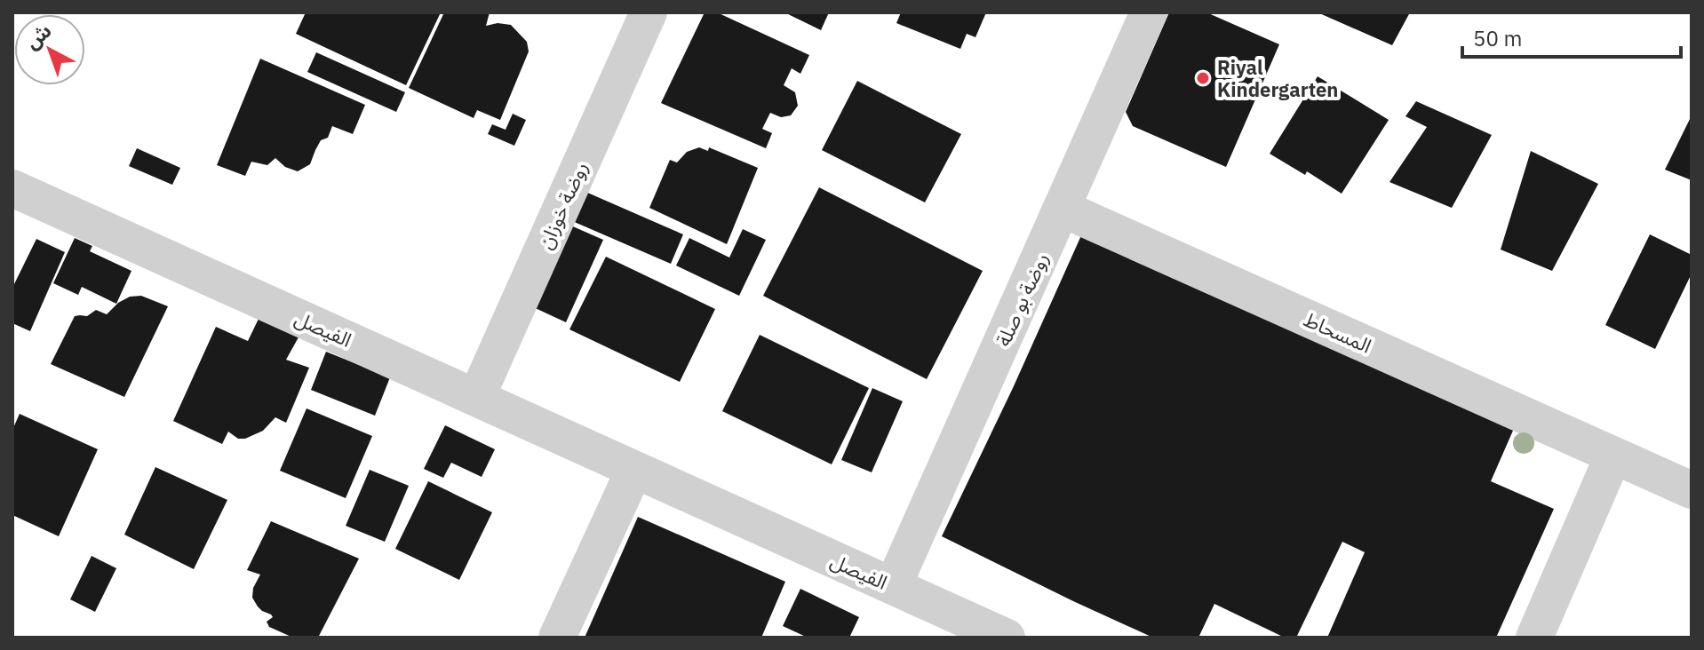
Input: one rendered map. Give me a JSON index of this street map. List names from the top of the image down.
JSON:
{
  "streets": {
    "street": [
      "روضة خوزان",
      "روضة بو صلة",
      "الفيصل",
      "المسحاط"
    ]
  },
  "crossings": [
    ["روضة خوزان", "الفيصل"],
    ["روضة بو صلة", "الفيصل"],
    ["روضة بو صلة", "المسحاط"]
  ],
  "places": ["Riyal Kindergarten"],
  "scale_bar": "50 m",
  "north": "top left"
}
